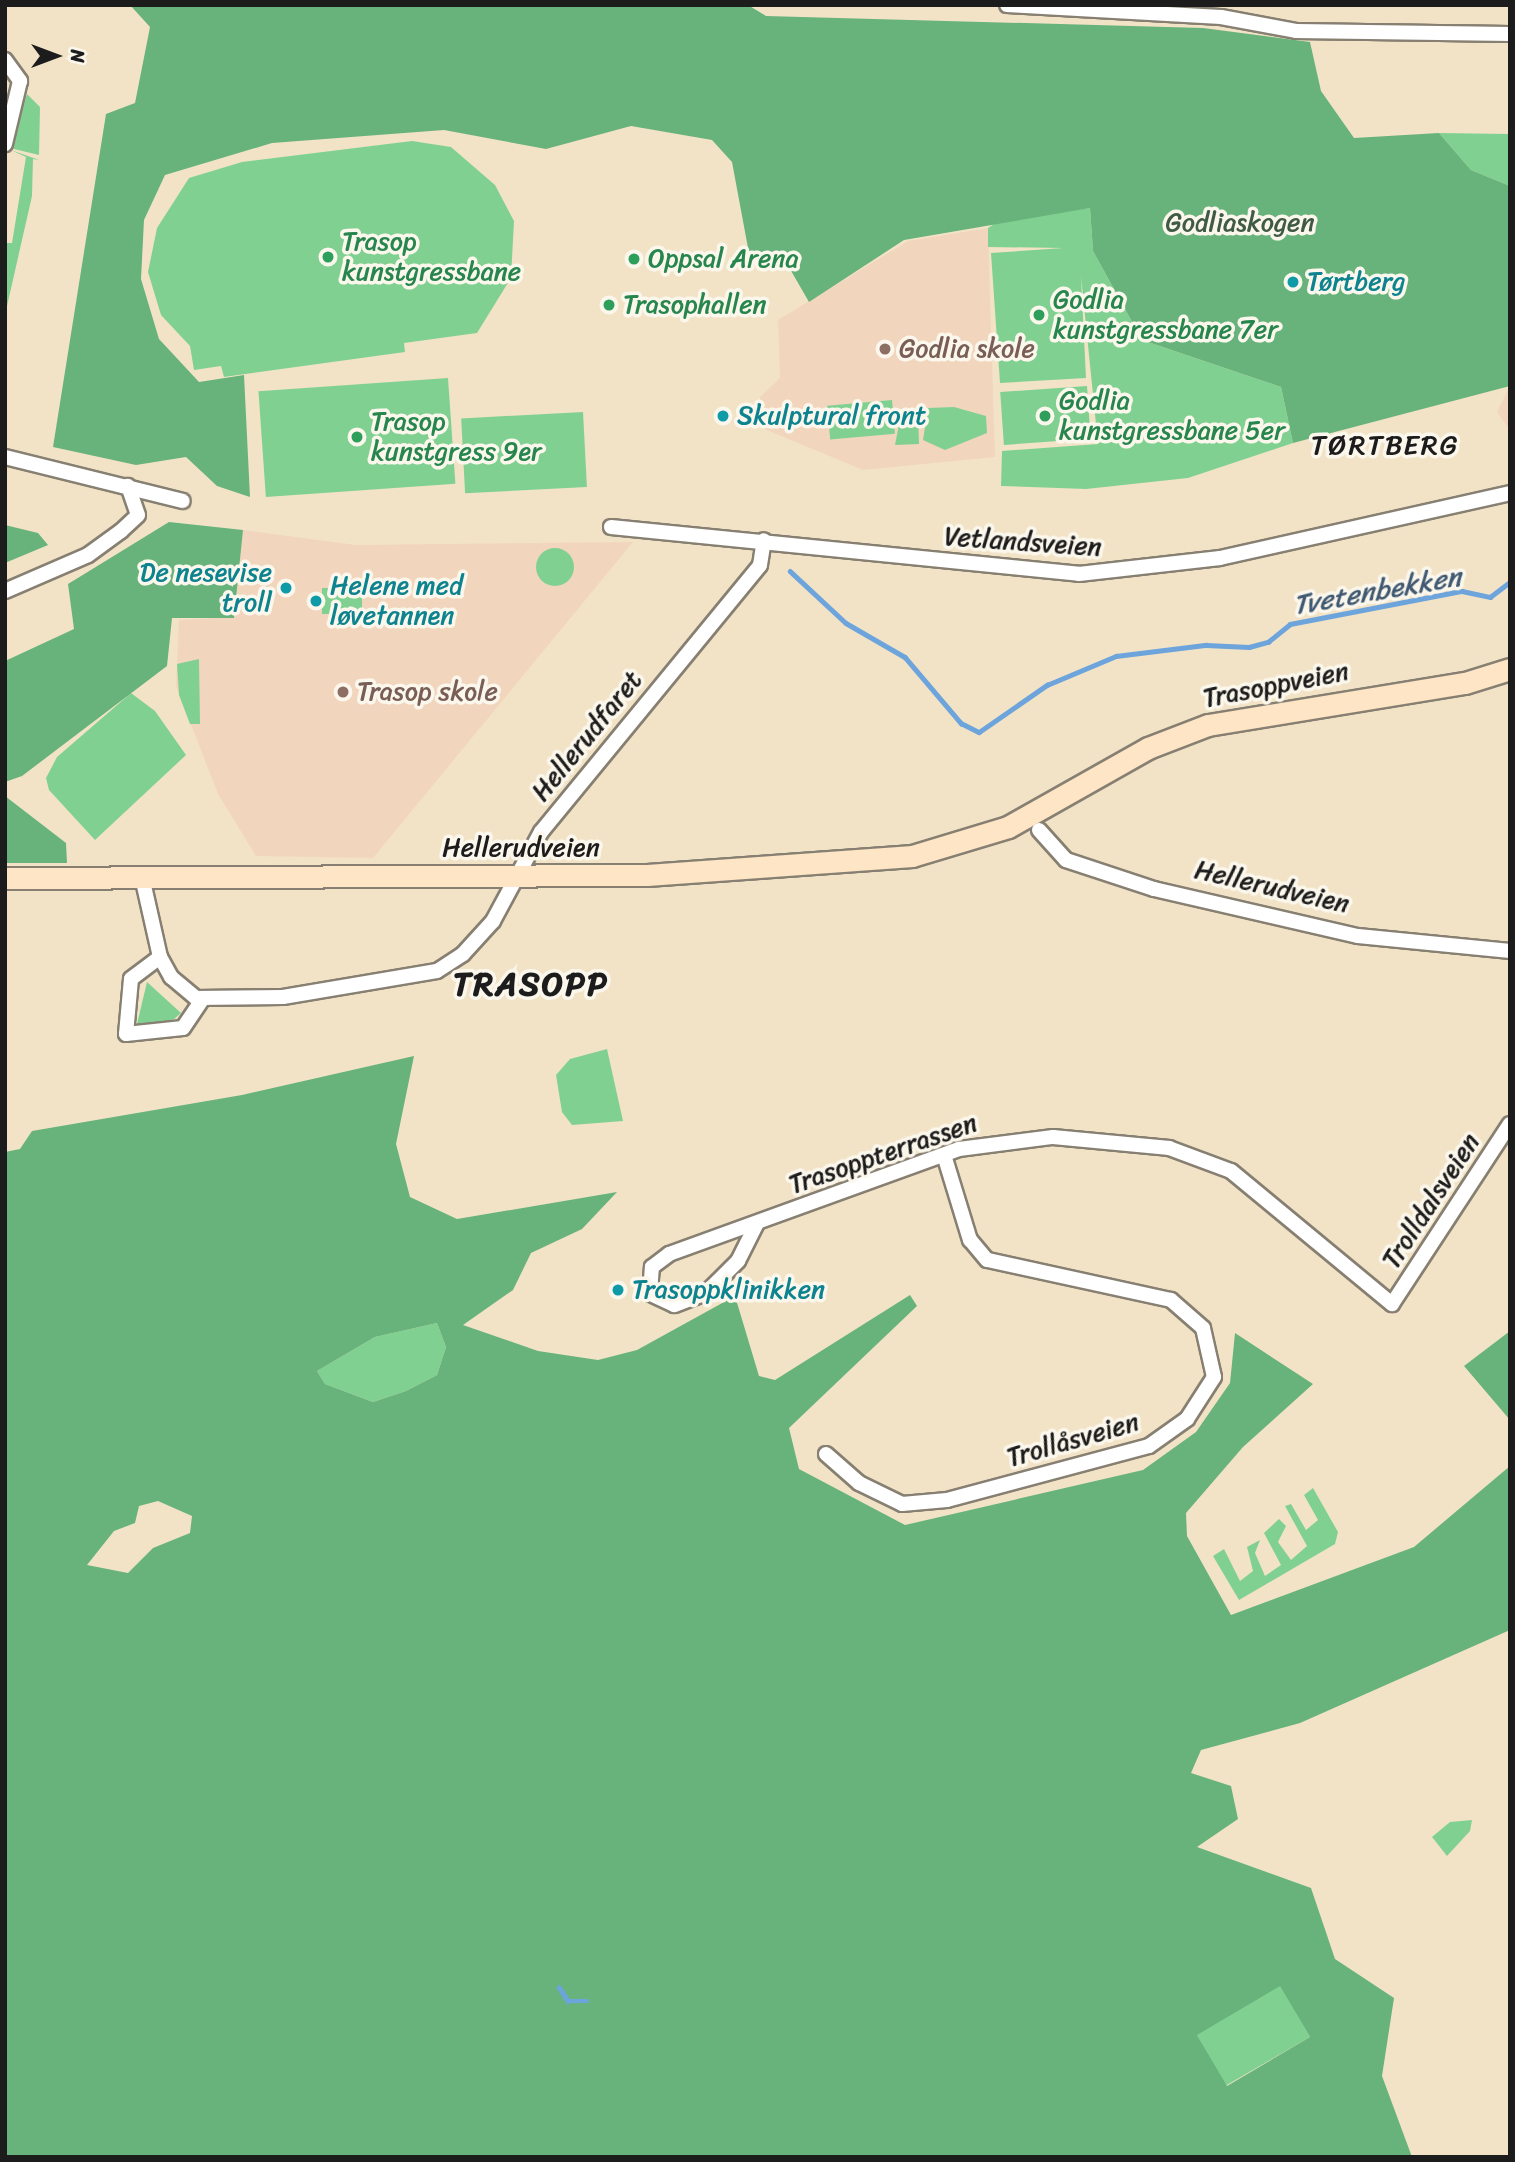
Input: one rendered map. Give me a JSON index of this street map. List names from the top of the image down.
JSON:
{
  "streets": {
    "main road": ["Trasoppveien", "Hellerudveien"],
    "street": [
      "Vetlandsveien",
      "Hellerudfaret",
      "Trasoppterrassen",
      "Trolldalsveien",
      "Trollåsveien"
    ]
  },
  "crossings": [
    ["Vetlandsveien", "Hellerudfaret"],
    ["Trasoppveien", "Hellerudveien"],
    ["Hellerudfaret", "Hellerudveien"],
    ["Trasoppterrassen", "Trolldalsveien"],
    ["Trasoppterrassen", "Trollåsveien"]
  ],
  "districts": ["TØRTBERG", "TRASOPP"],
  "water": ["Tvetenbekken"],
  "parks": ["Godliaskogen"],
  "places": [
    "Trasop kunstgressbane",
    "Oppsal Arena",
    "Tørtberg",
    "Trasophallen",
    "Godlia kunstgressbane 7er",
    "Godlia skole",
    "Skulptural front",
    "Godlia kunstgressbane 5er",
    "Trasop kunstgress 9er",
    "De nesevise troll",
    "Helene med løvetannen",
    "Trasop skole",
    "Trasoppklinikken"
  ],
  "north": "right"
}
